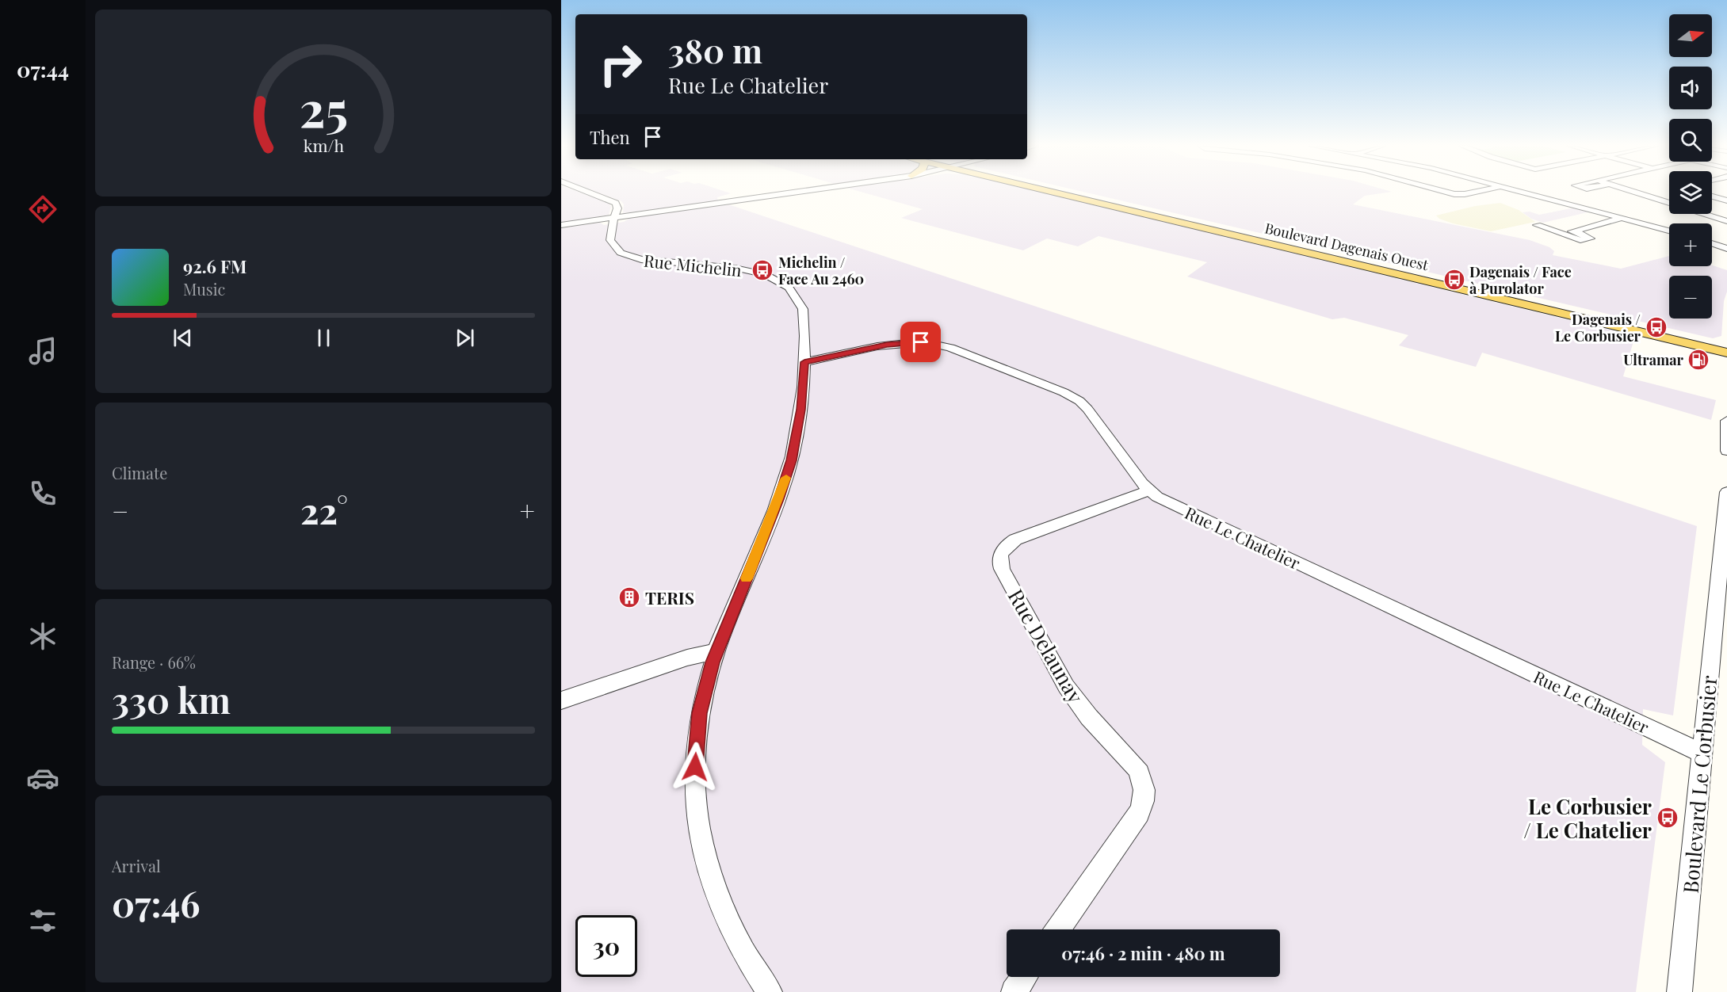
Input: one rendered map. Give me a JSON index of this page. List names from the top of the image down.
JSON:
{
  "streets": {
    "main road": ["Boulevard Dagenais Ouest"],
    "street": [
      "Rue Michelin",
      "Rue Le Chatelier",
      "Rue Delaunay",
      "Boulevard Le Corbusier"
    ]
  },
  "crossings": [
    ["Rue Michelin", "Rue Le Chatelier"],
    ["Rue Le Chatelier", "Rue Delaunay"],
    ["Rue Le Chatelier", "Boulevard Le Corbusier"]
  ],
  "places": {
    "bus stop": [
      "Michelin / Face Au 2460",
      "Dagenais / Face à Purolator",
      "Dagenais / Le Corbusier",
      "Le Corbusier / Le Chatelier"
    ],
    "fuel station": ["Ultramar"],
    "building": ["TERIS"]
  },
  "north": "right",
  "page": {
    "tabs": "07:44",
    "map_buttons": ["+", "−"],
    "turn": ["380 m", "Rue Le Chatelier"],
    "then": "Then",
    "song": ["92.6 FM", "Music"],
    "tile": [
      "Climate",
      ["Range · 66%", "330 km"],
      ["Arrival", "07:46"]
    ],
    "heat": ["−", "22°", "+"],
    "limit": "30",
    "trip": "07:46 · 2 min · 480 m",
    "gauge": ["25", "km/h"]
  }
}
